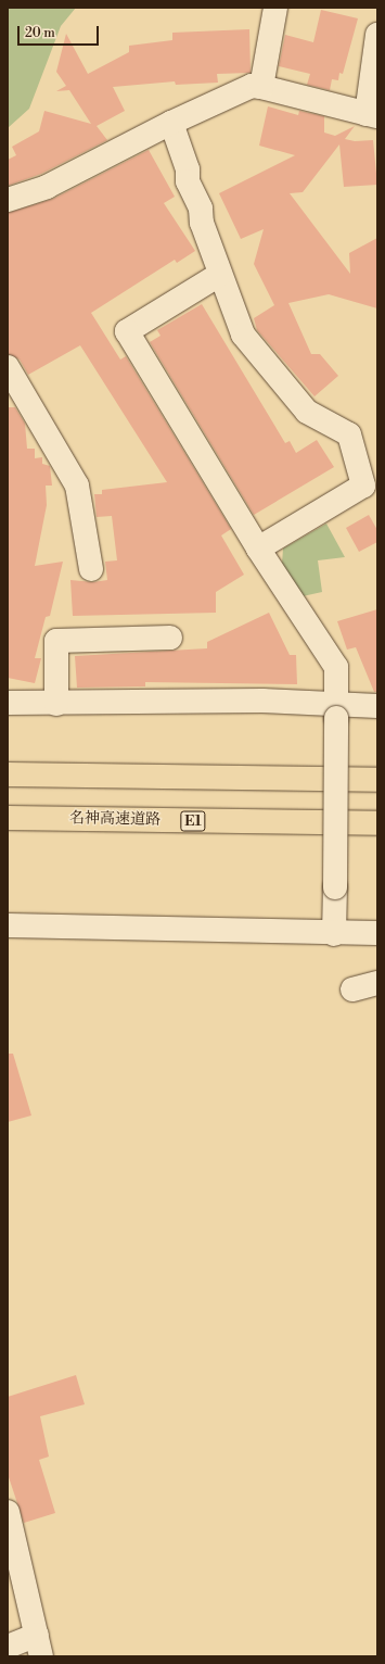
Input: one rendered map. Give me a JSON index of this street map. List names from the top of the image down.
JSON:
{
  "streets": {
    "highway": ["名神高速道路", "E1"]
  },
  "scale_bar": "20 m"
}
